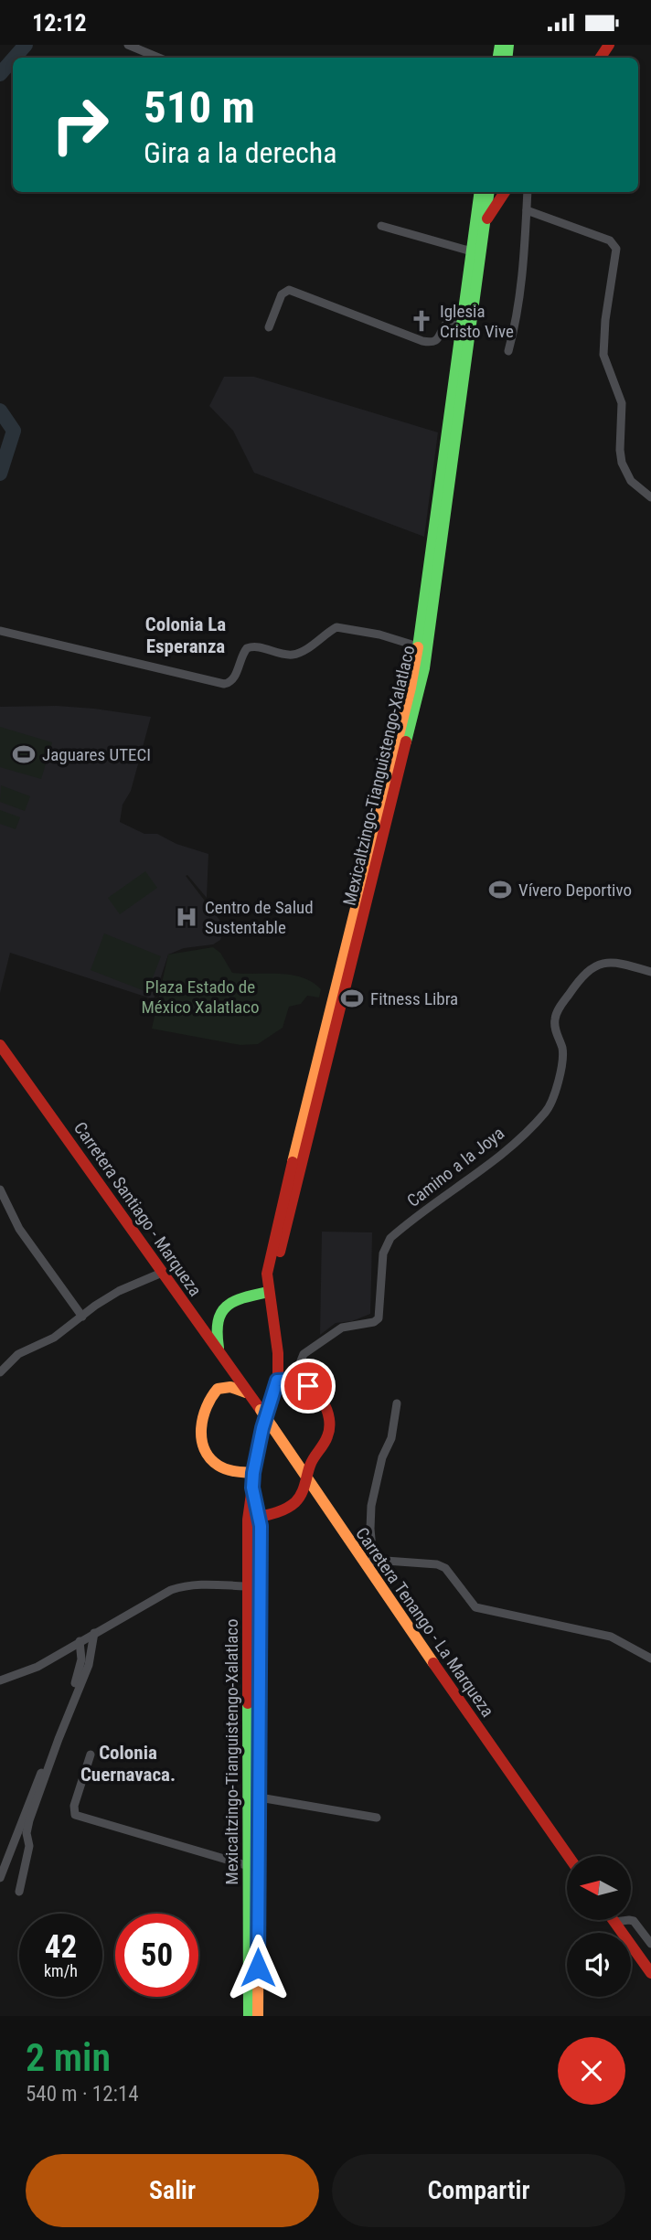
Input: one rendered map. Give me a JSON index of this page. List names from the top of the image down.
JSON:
{
  "streets": {
    "main road": ["Mexicaltzingo-Tianguistengo-Xalatlaco", "Carretera Santiago - Marqueza", "Carretera Tenango - La Marqueza"],
    "street": ["Camino a la Joya"]
  },
  "crossings": [
    ["Carretera Santiago - Marqueza", "Carretera Tenango - La Marqueza"]
  ],
  "districts": ["Colonia La Esperanza", "Colonia Cuernavaca."],
  "parks": ["Plaza Estado de México Xalatlaco"],
  "places": {
    "church": ["Iglesia Cristo Vive"],
    "sports": ["Jaguares UTECI", "Vívero Deportivo", "Fitness Libra"],
    "hospital": ["Centro de Salud Sustentable"]
  },
  "north": "left",
  "page": {
    "status": "12:12",
    "turn": ["510 m", "Gira a la derecha"],
    "speed": "42 km/h",
    "limit": "50",
    "heading": ["2 min", "540 m · 12:14"],
    "buttons": ["Salir", "Compartir"]
  }
}
